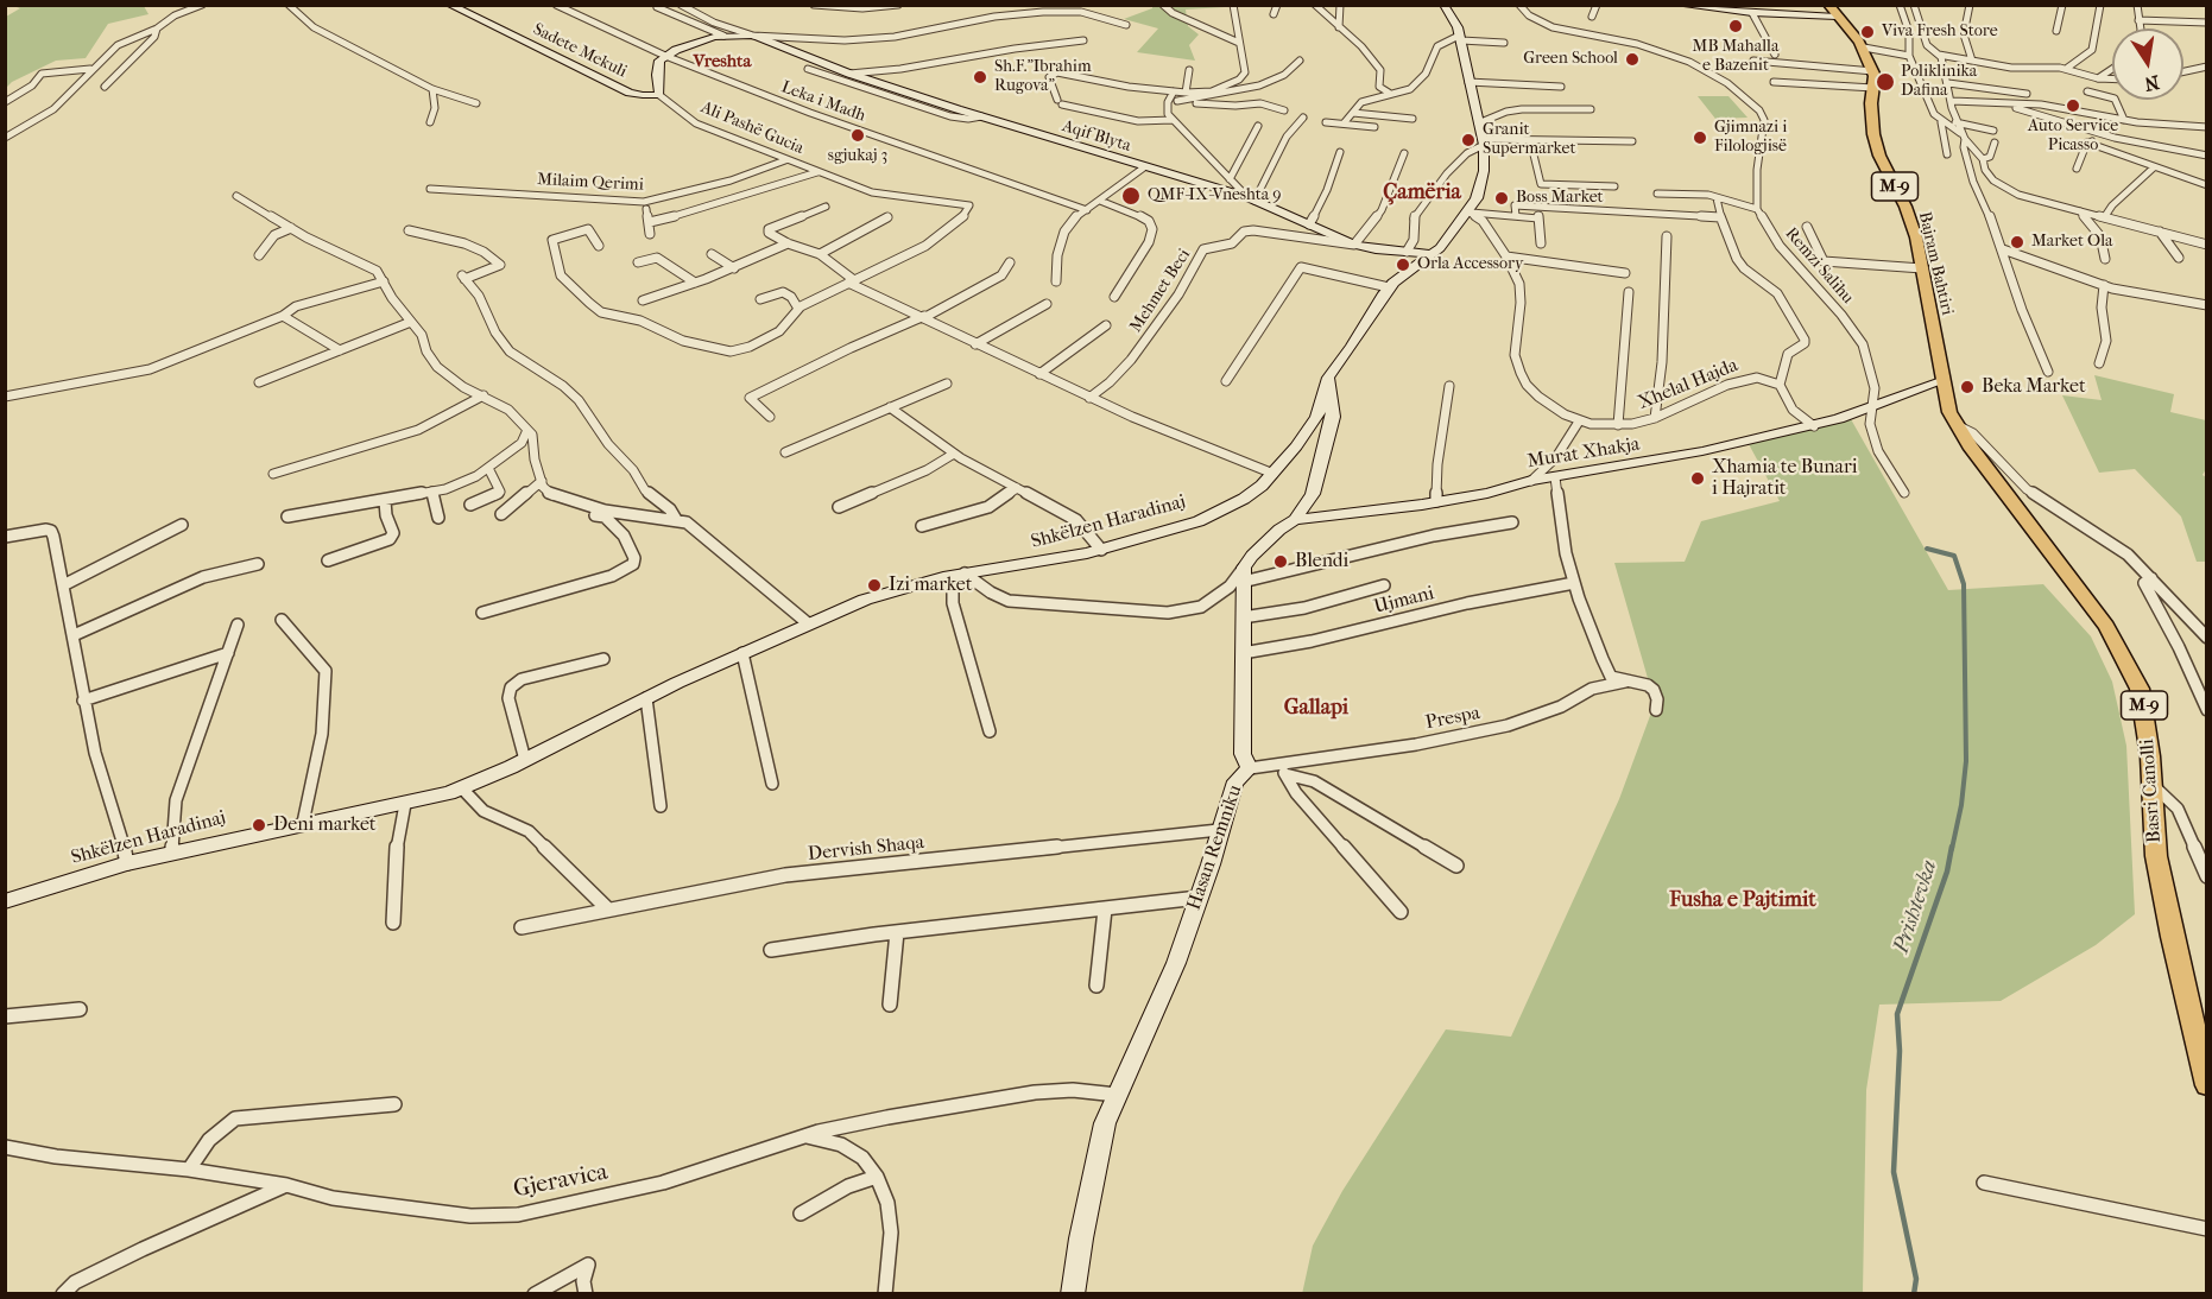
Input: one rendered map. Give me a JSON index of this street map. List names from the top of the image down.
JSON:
{
  "streets": {
    "main road": ["M-9", "Bajram Bahtiri", "Basri Canolli"],
    "street": [
      "Sadete Mekuli",
      "Leka i Madh",
      "Ali Pashë Gucia",
      "Aqif Blyta",
      "Milaim Qerimi",
      "Remzi Salihu",
      "Mehmet Beci",
      "Xhelal Hajda",
      "Murat Xhakja",
      "Shkëlzen Haradinaj",
      "Ujmani",
      "Prespa",
      "Hasan Remniku",
      "Dervish Shaqa",
      "Gjeravica"
    ]
  },
  "crossings": [
    ["Sadete Mekuli", "Ali Pashë Gucia"],
    ["Ali Pashë Gucia", "Milaim Qerimi"],
    ["Aqif Blyta", "Mehmet Beci"],
    ["Aqif Blyta", "Shkëlzen Haradinaj"],
    ["Bajram Bahtiri", "Murat Xhakja"],
    ["Bajram Bahtiri", "Basri Canolli"],
    ["Remzi Salihu", "Murat Xhakja"],
    ["Xhelal Hajda", "Shkëlzen Haradinaj"],
    ["Murat Xhakja", "Basri Canolli"],
    ["Ujmani", "Hasan Remniku"],
    ["Prespa", "Hasan Remniku"],
    ["Hasan Remniku", "Dervish Shaqa"],
    ["Hasan Remniku", "Gjeravica"]
  ],
  "districts": [
    "Vreshta",
    "Çamëria",
    "Gallapi",
    "Fusha e Pajtimit"
  ],
  "water": ["Prishtevka"],
  "places": [
    "MB Mahalla e Bazenit",
    "Viva Fresh Store",
    "Green School",
    "Sh.F.\"Ibrahim Rugova\"",
    "Poliklinika Dafina",
    "Auto Service Picasso",
    "sgjukaj 3",
    "Gjimnazi i Filologjisë",
    "Granit Supermarket",
    "QMF-IX-Vneshta 9",
    "Boss Market",
    "Market Ola",
    "Orla Accessory",
    "Beka Market",
    "Xhamia te Bunari i Hajratit",
    "Blendi",
    "Izi market",
    "Deni market"
  ],
  "north": "bottom"
}
